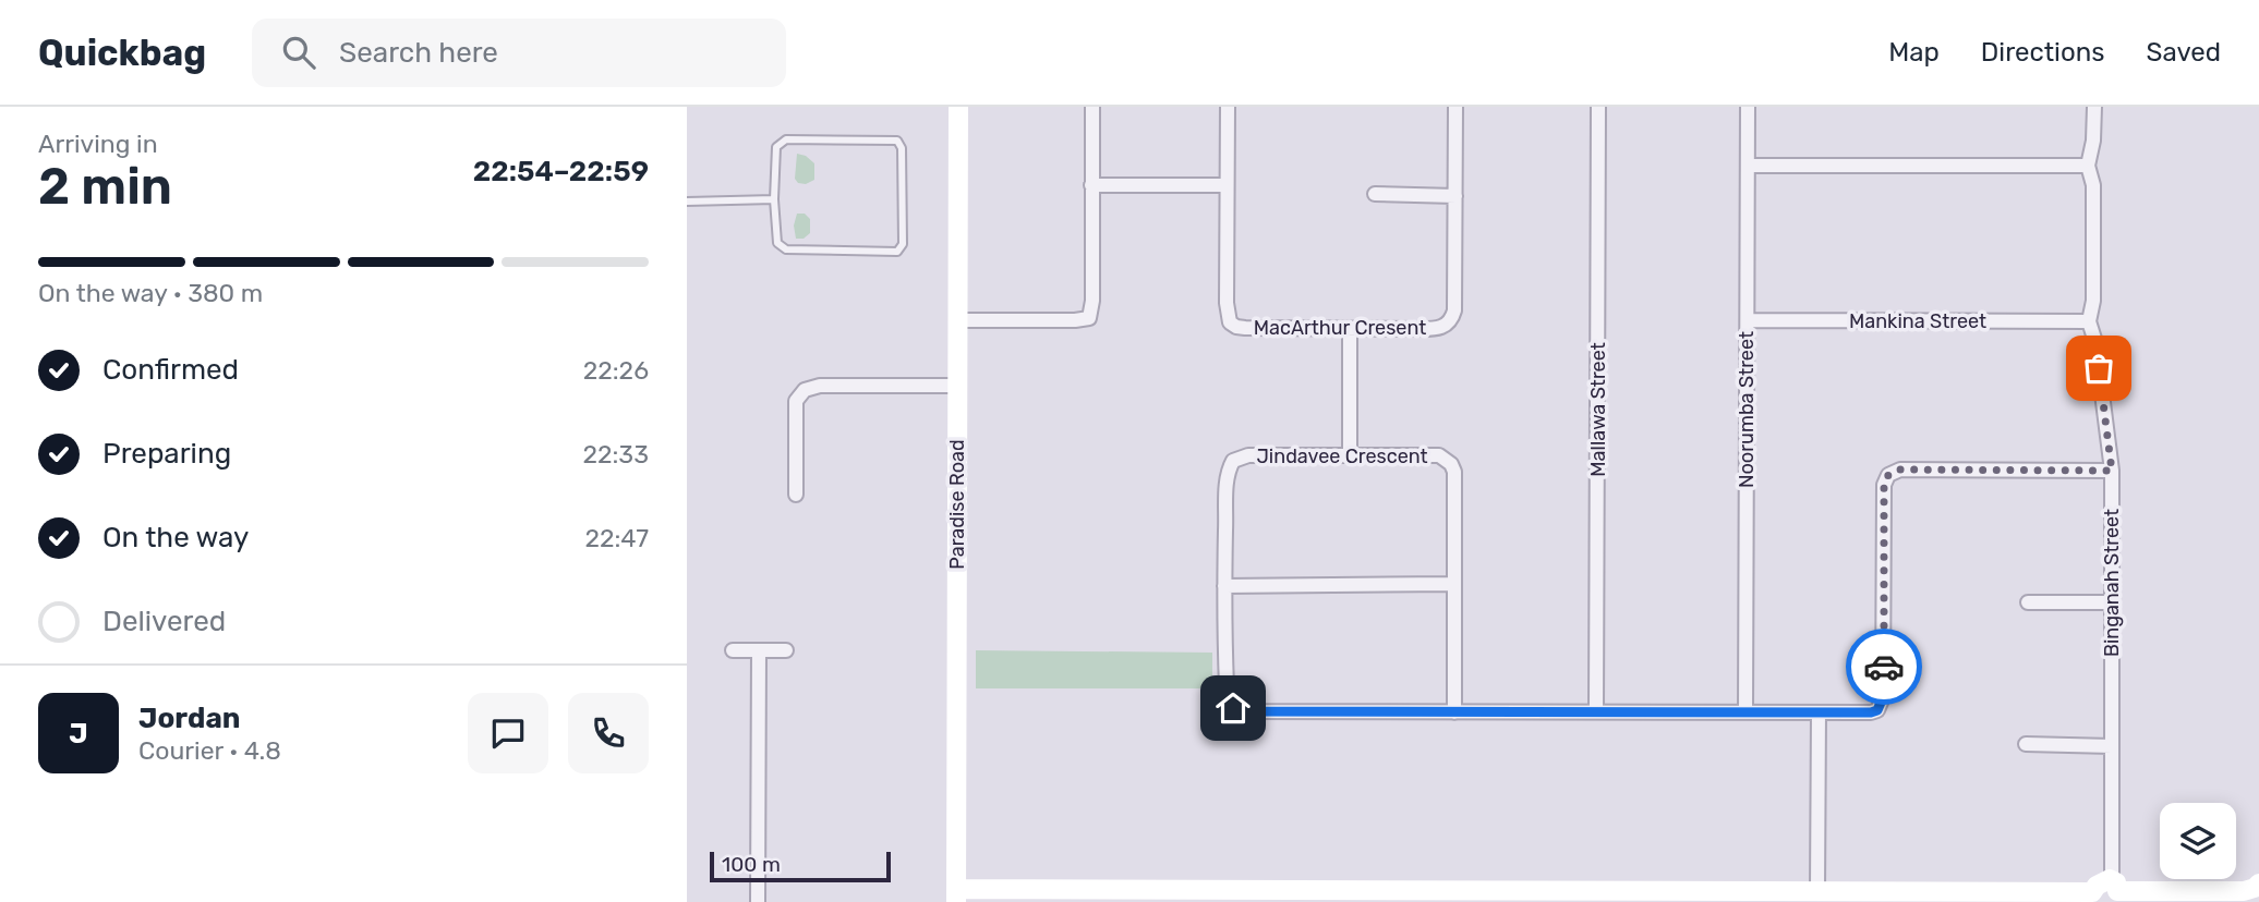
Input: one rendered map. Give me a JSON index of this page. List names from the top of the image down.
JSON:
{
  "streets": {
    "street": [
      "Mankina Street",
      "MacArthur Cresent",
      "Mallawa Street",
      "Noorumba Street",
      "Jindavee Crescent",
      "Paradise Road",
      "Binganah Street"
    ]
  },
  "crossings": [
    ["Mankina Street", "Noorumba Street"],
    ["Mankina Street", "Binganah Street"]
  ],
  "scale_bar": "100 m",
  "page": {
    "header": "Quickbag",
    "search": "Search here",
    "nav": ["Map", "Directions", "Saved"],
    "heading": ["2 min", "Arriving in", "22:54–22:59"],
    "panel": ["Jordan", "Courier · 4.8"],
    "bar": "On the way · 380 m",
    "list": [
      ["Confirmed", "22:26"],
      ["Preparing", "22:33"],
      ["On the way", "22:47"],
      "Delivered"
    ],
    "round": "J",
    "scale": "100 m"
  }
}
